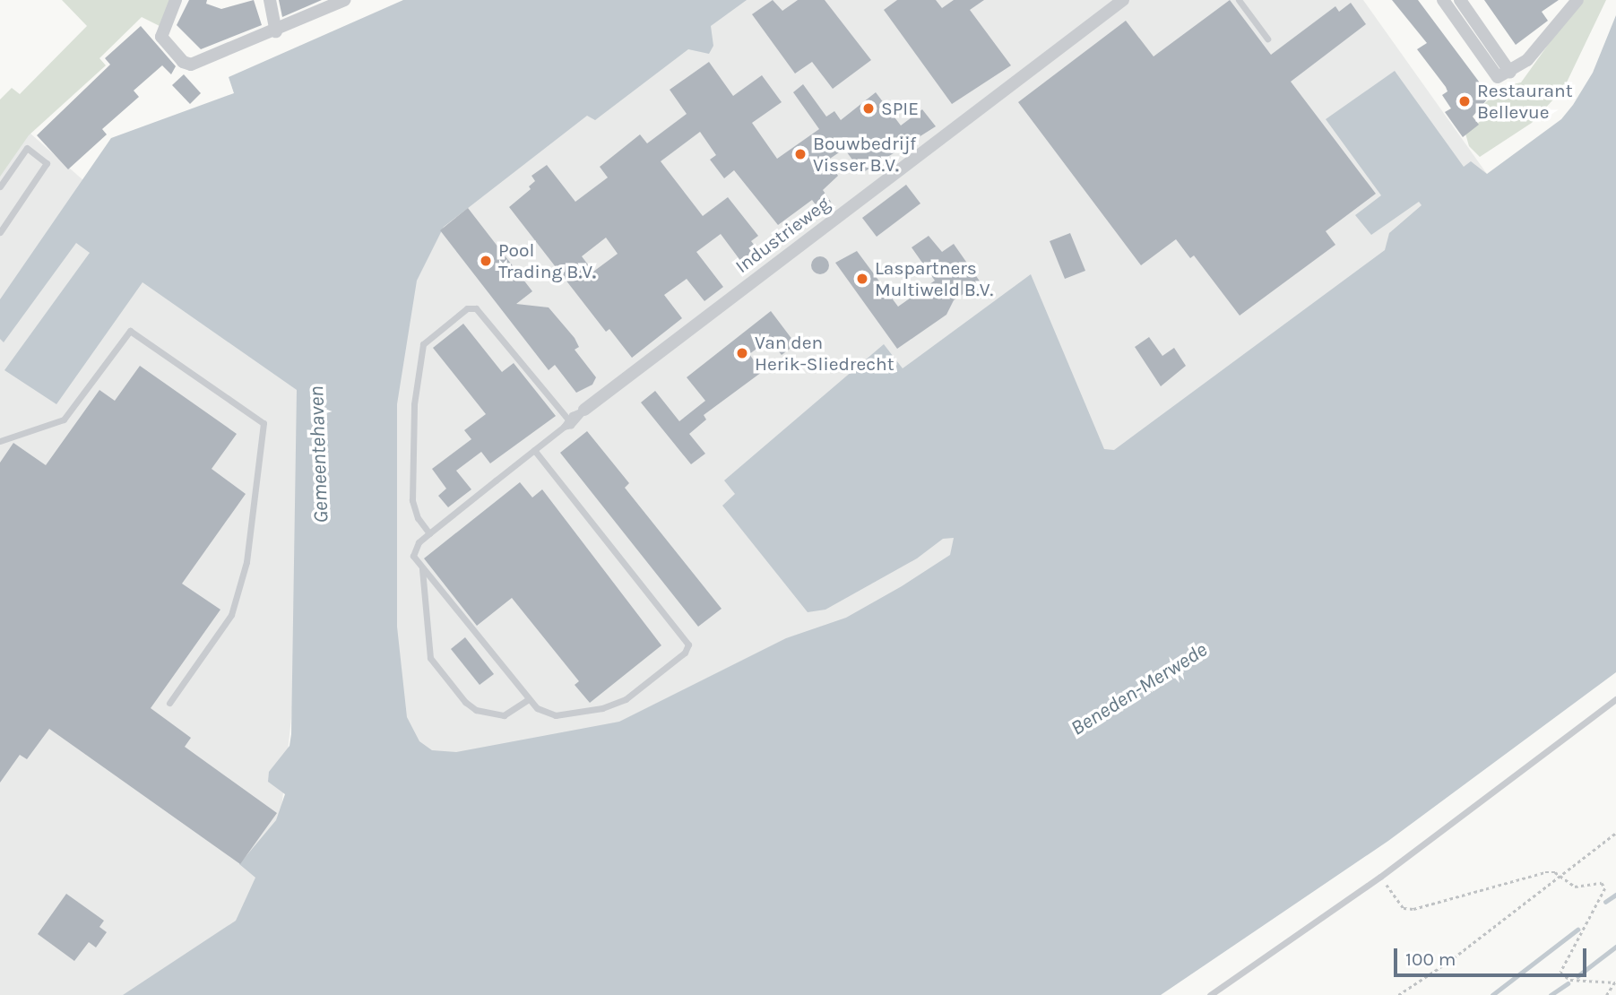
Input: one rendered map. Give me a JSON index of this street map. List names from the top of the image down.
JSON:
{
  "streets": {
    "street": ["Industrieweg"]
  },
  "water": ["Gemeentehaven", "Beneden-Merwede"],
  "places": [
    "Restaurant Bellevue",
    "SPIE",
    "Bouwbedrijf Visser B.V.",
    "Pool Trading B.V.",
    "Laspartners Multiweld B.V.",
    "Van den Herik-Sliedrecht"
  ],
  "scale_bar": "100 m"
}
